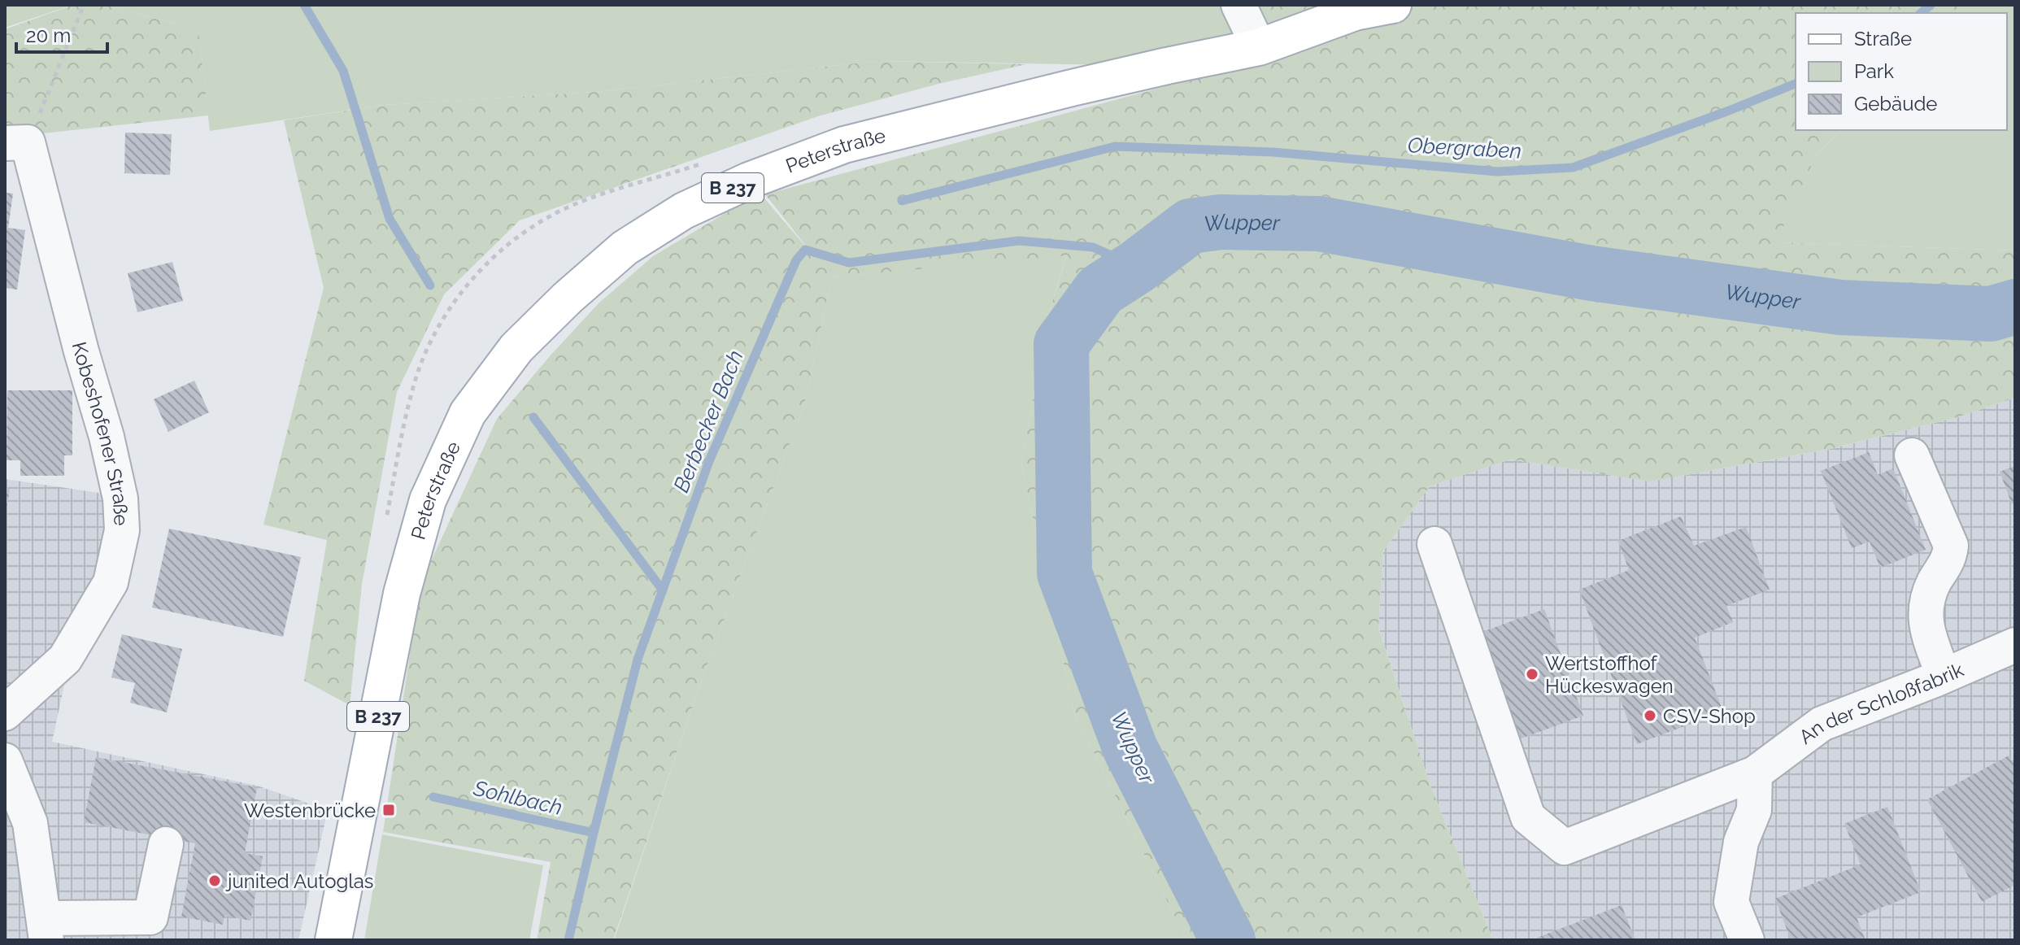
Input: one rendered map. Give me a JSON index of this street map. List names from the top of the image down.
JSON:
{
  "streets": {
    "main road": ["Peterstraße", "B 237"],
    "street": ["Kobeshofener Straße", "An der Schloßfabrik"]
  },
  "water": [
    "Obergraben",
    "Wupper",
    "Berbecker Bach",
    "Sohlbach"
  ],
  "places": {
    "other": ["Wertstoffhof Hückeswagen", "CSV-Shop", "junited Autoglas"],
    "transit": ["Westenbrücke"]
  },
  "legend": ["Straße", "Park", "Gebäude"],
  "scale_bar": "20 m"
}
